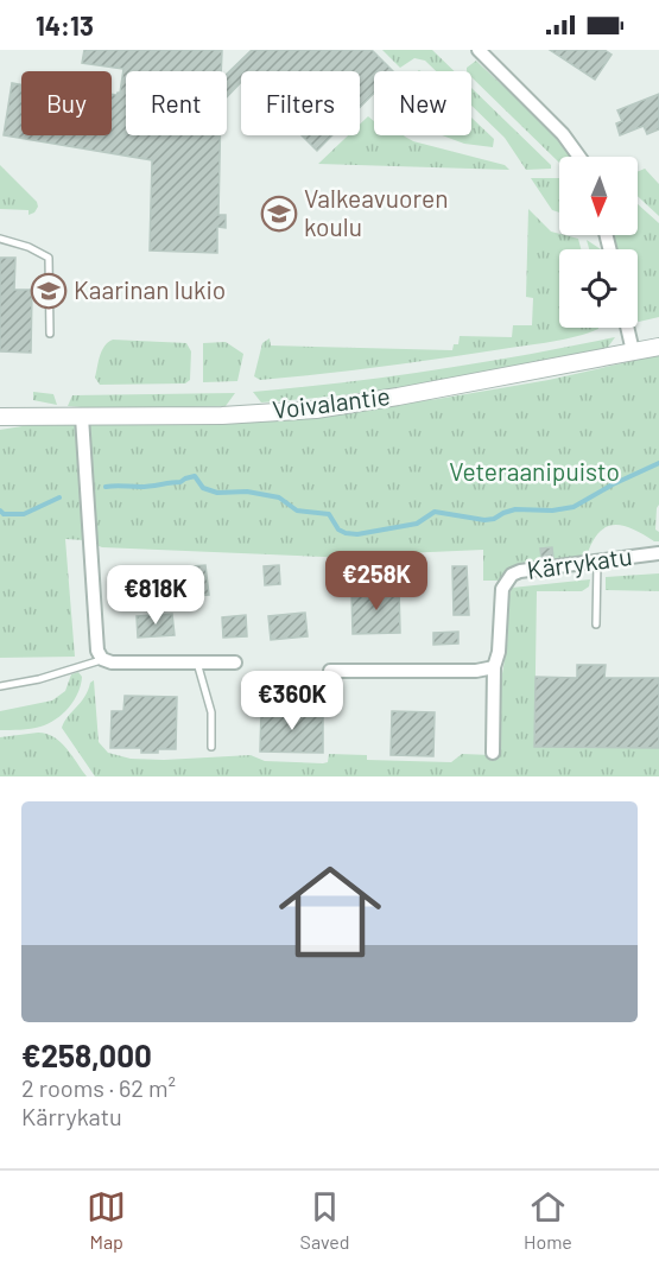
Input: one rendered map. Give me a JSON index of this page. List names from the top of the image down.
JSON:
{
  "streets": {
    "street": ["Voivalantie", "Kärrykatu"]
  },
  "parks": ["Veteraanipuisto"],
  "places": {
    "school or university": ["Valkeavuoren koulu", "Kaarinan lukio"]
  },
  "north": "bottom",
  "page": {
    "status": "14:13",
    "chip": [
      "Buy",
      "Rent",
      "Filters",
      "New"
    ],
    "price": ["€258K", "€818K", "€360K"],
    "list": [
      {
        "name": "€258,000",
        "note": "2 rooms · 62 m² · Kärrykatu"
      }
    ],
    "tabs": ["Map", "Saved", "Home"]
  }
}
